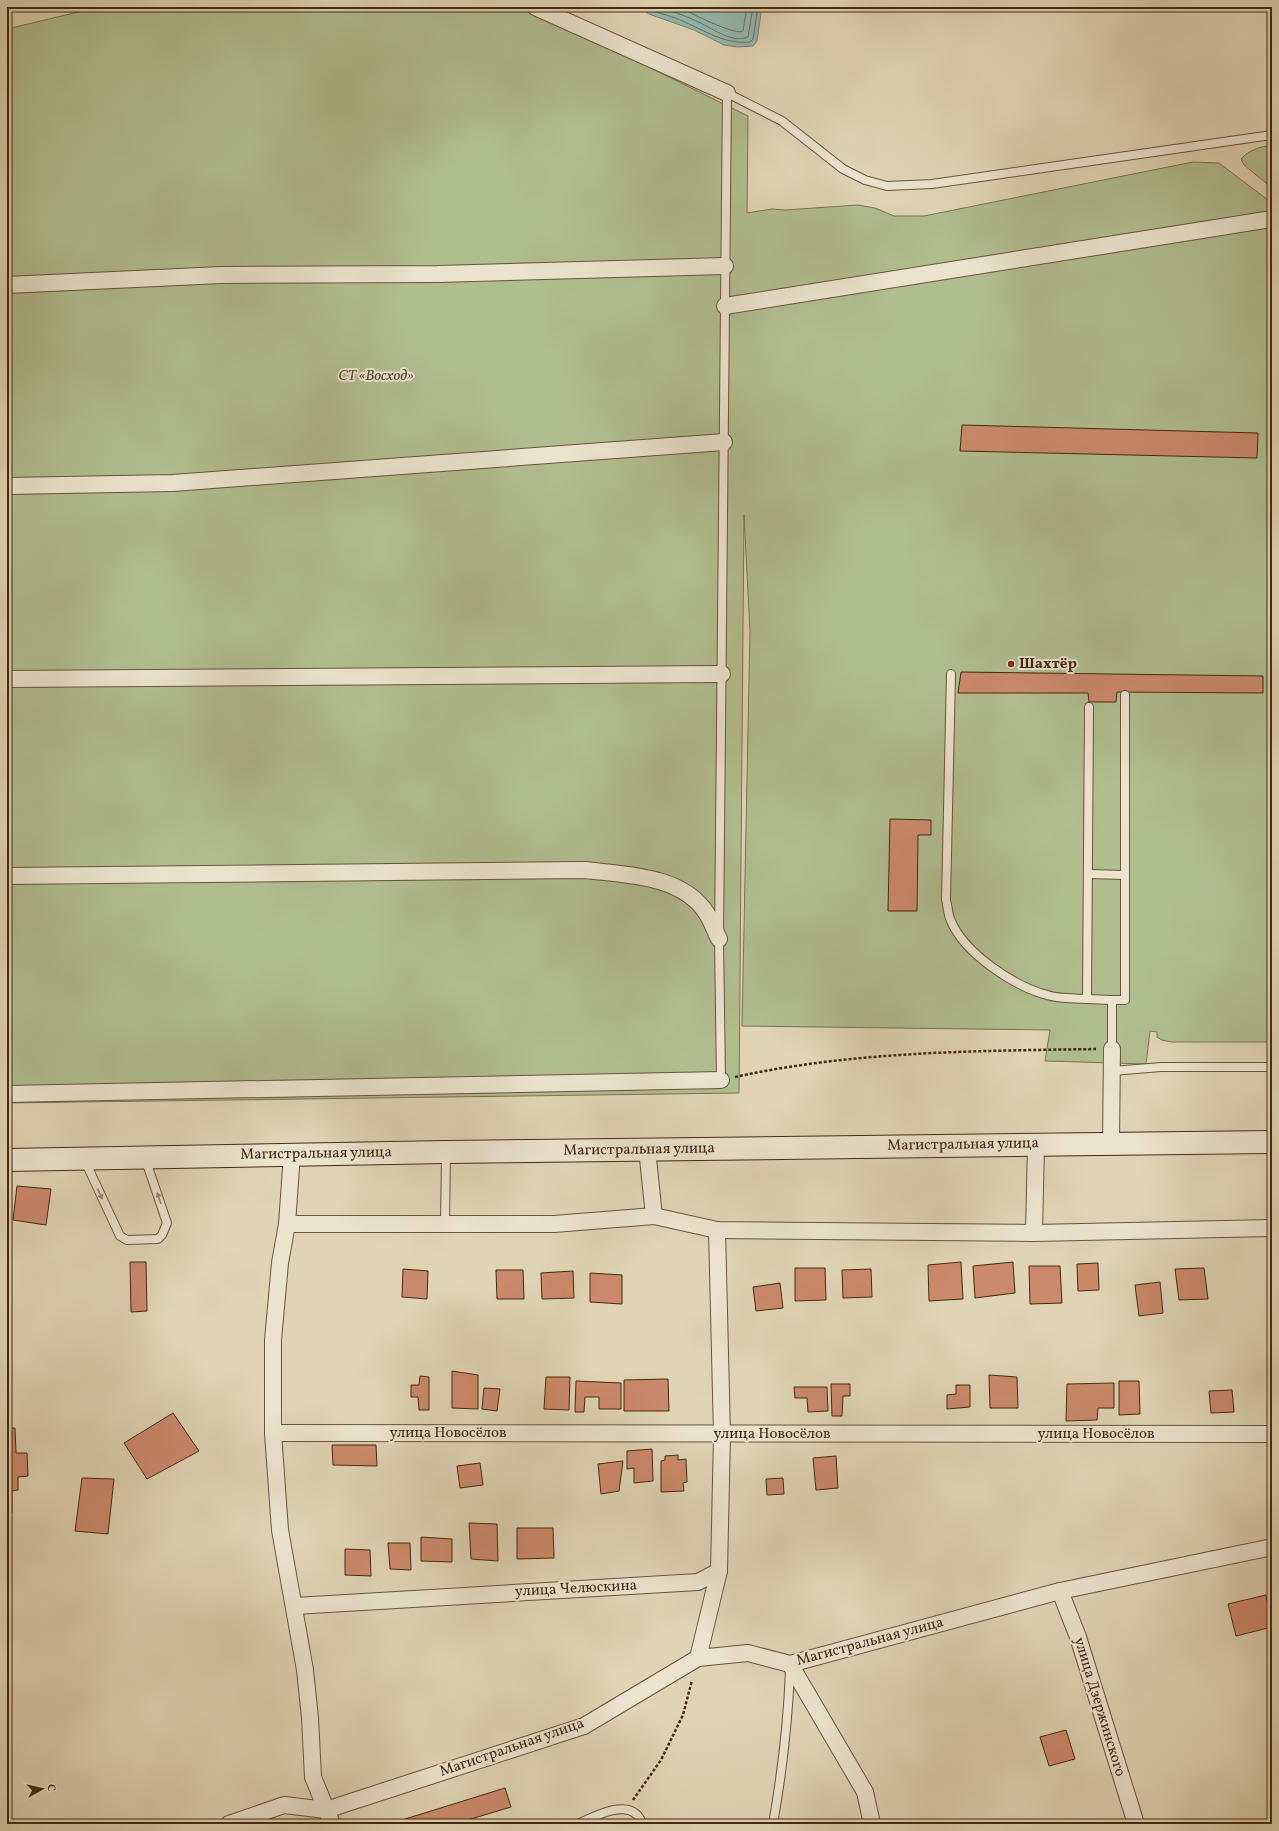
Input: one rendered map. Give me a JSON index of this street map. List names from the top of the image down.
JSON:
{
  "streets": {
    "main road": ["Магистральная улица"],
    "street": ["улица Новосёлов", "улица Челюскина", "улица Дзержинского"]
  },
  "crossings": [
    ["Магистральная улица", "улица Дзержинского"]
  ],
  "parks": ["СТ «Восход»"],
  "places": ["Шахтёр"],
  "north": "right"
}
